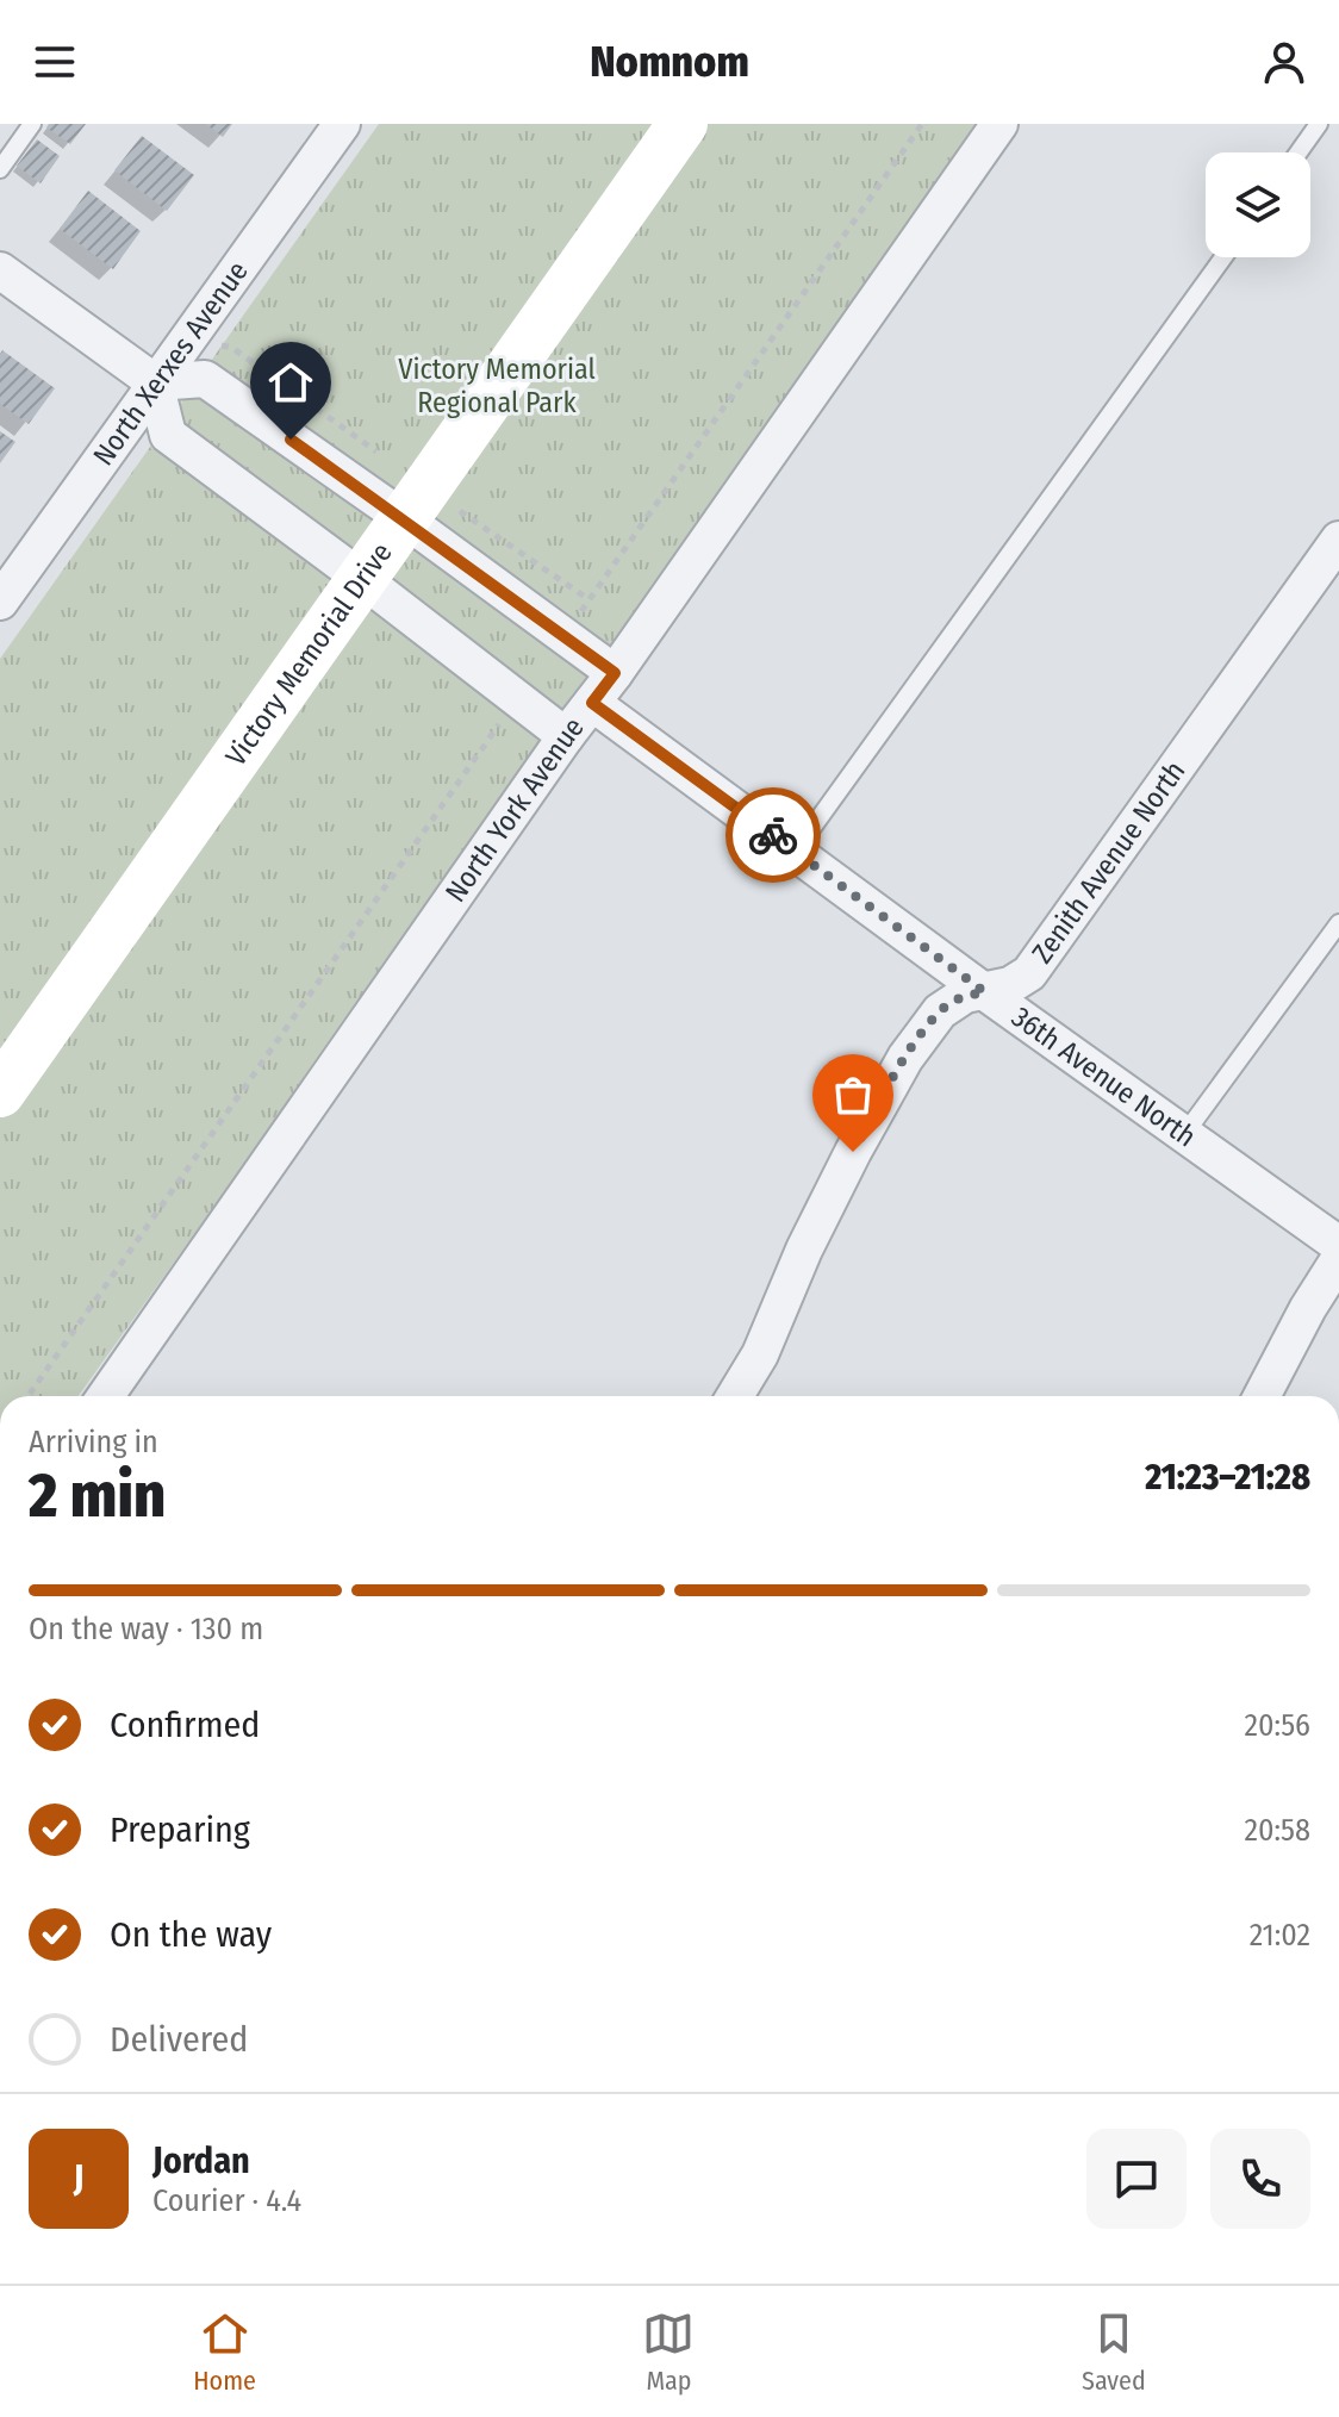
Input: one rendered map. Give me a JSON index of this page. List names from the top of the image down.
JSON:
{
  "streets": {
    "street": [
      "North Xerxes Avenue",
      "Victory Memorial Drive",
      "North York Avenue",
      "Zenith Avenue North",
      "36th Avenue North"
    ]
  },
  "crossings": [
    ["North York Avenue", "36th Avenue North"],
    ["Zenith Avenue North", "36th Avenue North"]
  ],
  "parks": ["Victory Memorial Regional Park"],
  "page": {
    "header": "Nomnom",
    "heading": ["2 min", "Arriving in", "21:23–21:28"],
    "panel": ["Jordan", "Courier · 4.4"],
    "bar": "On the way · 130 m",
    "list": [
      ["Confirmed", "20:56"],
      ["Preparing", "20:58"],
      ["On the way", "21:02"],
      "Delivered"
    ],
    "round": "J",
    "tabs": ["Home", "Map", "Saved"]
  }
}
